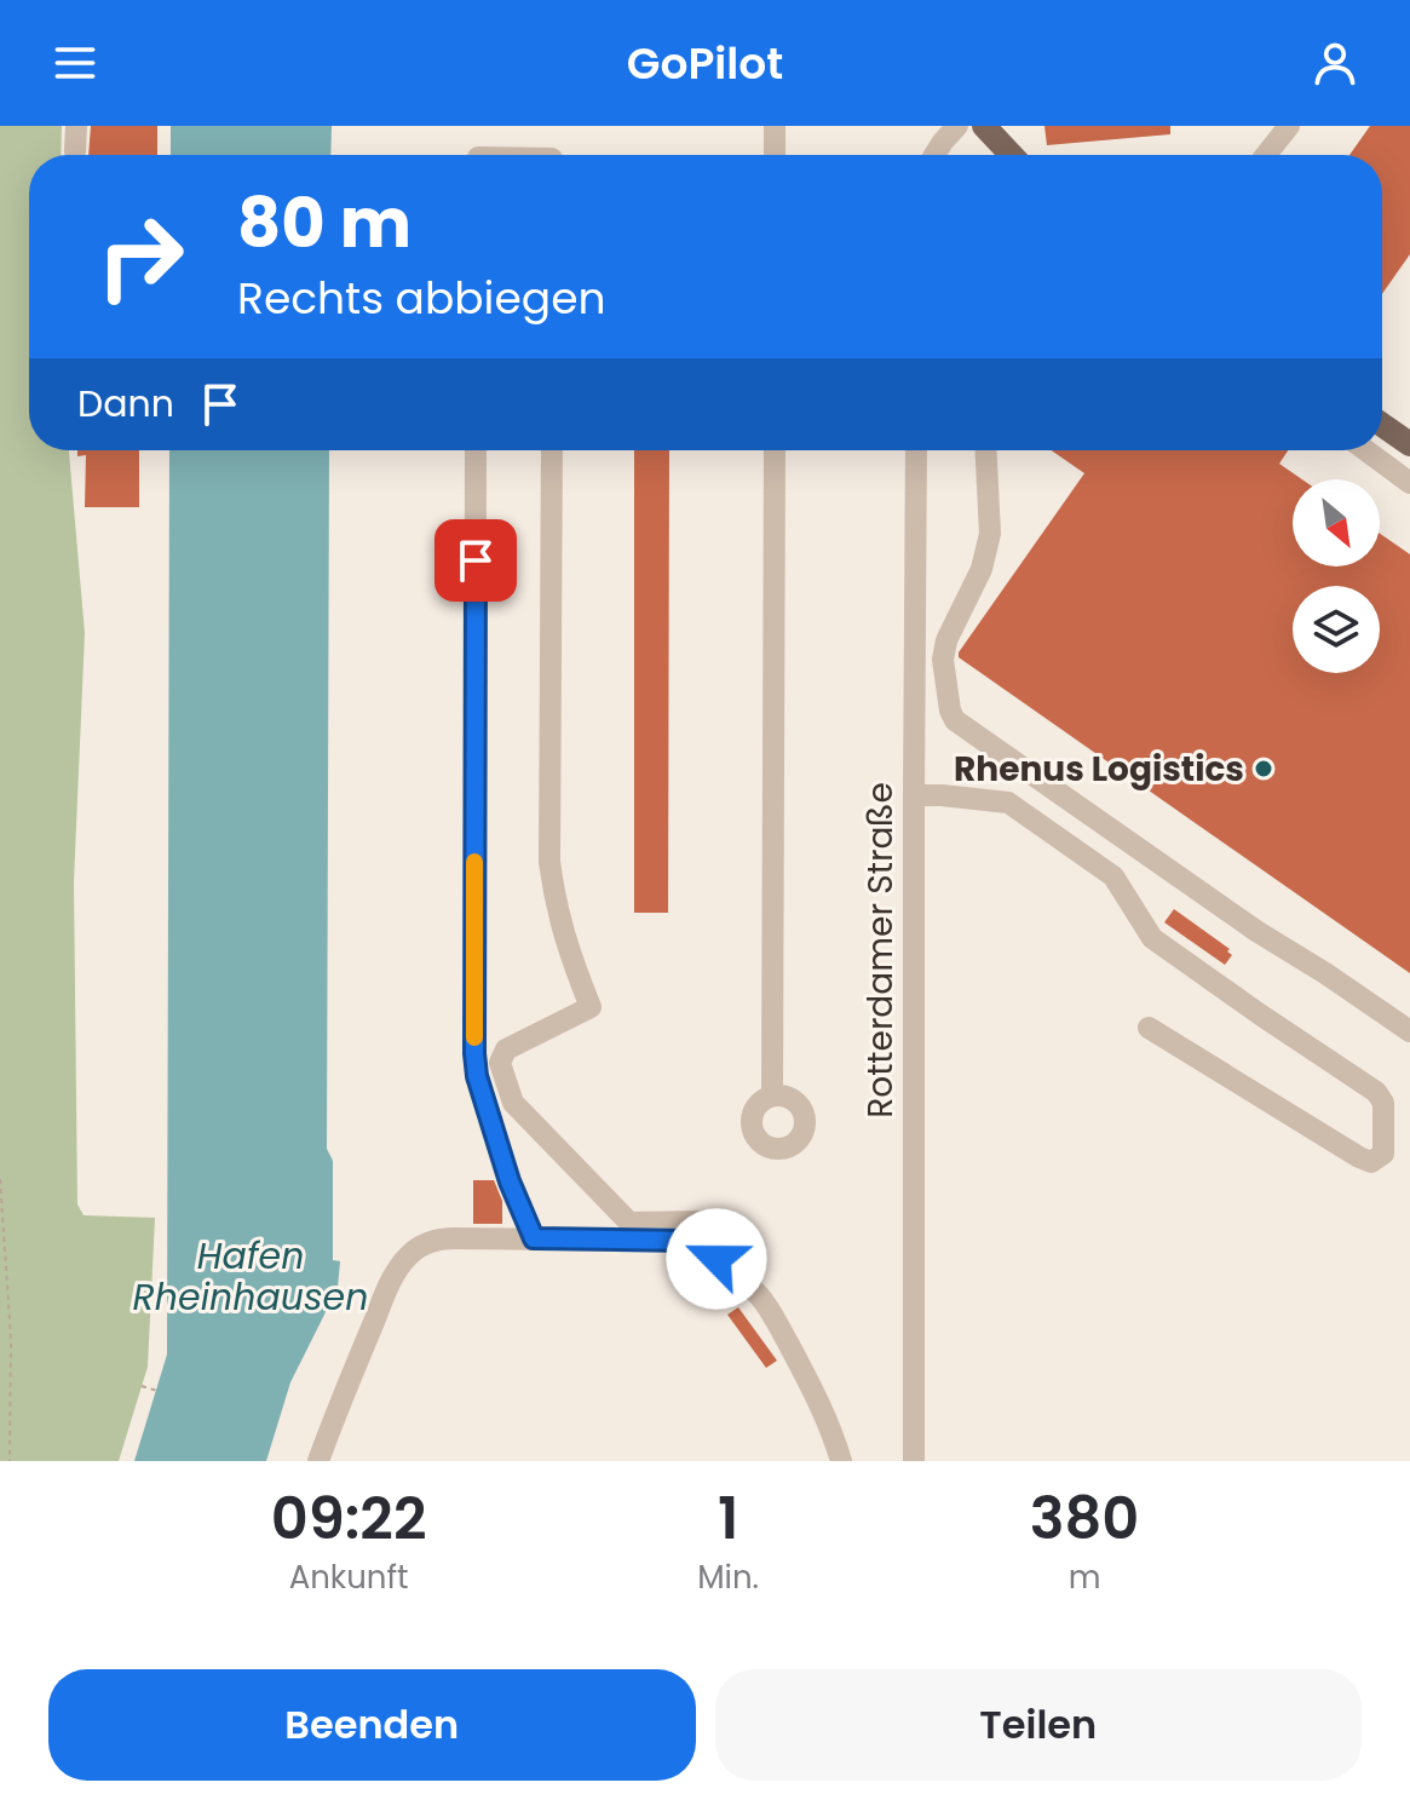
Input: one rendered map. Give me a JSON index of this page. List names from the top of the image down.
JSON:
{
  "streets": {
    "street": ["Rotterdamer Straße"]
  },
  "water": ["Hafen Rheinhausen"],
  "places": ["Rhenus Logistics"],
  "north": "bottom right",
  "page": {
    "header": "GoPilot",
    "turn": ["80 m", "Rechts abbiegen"],
    "then": "Dann",
    "eta": [
      "09:22",
      "Ankunft",
      "1",
      "Min.",
      "380",
      "m"
    ],
    "buttons": ["Beenden", "Teilen"]
  }
}
